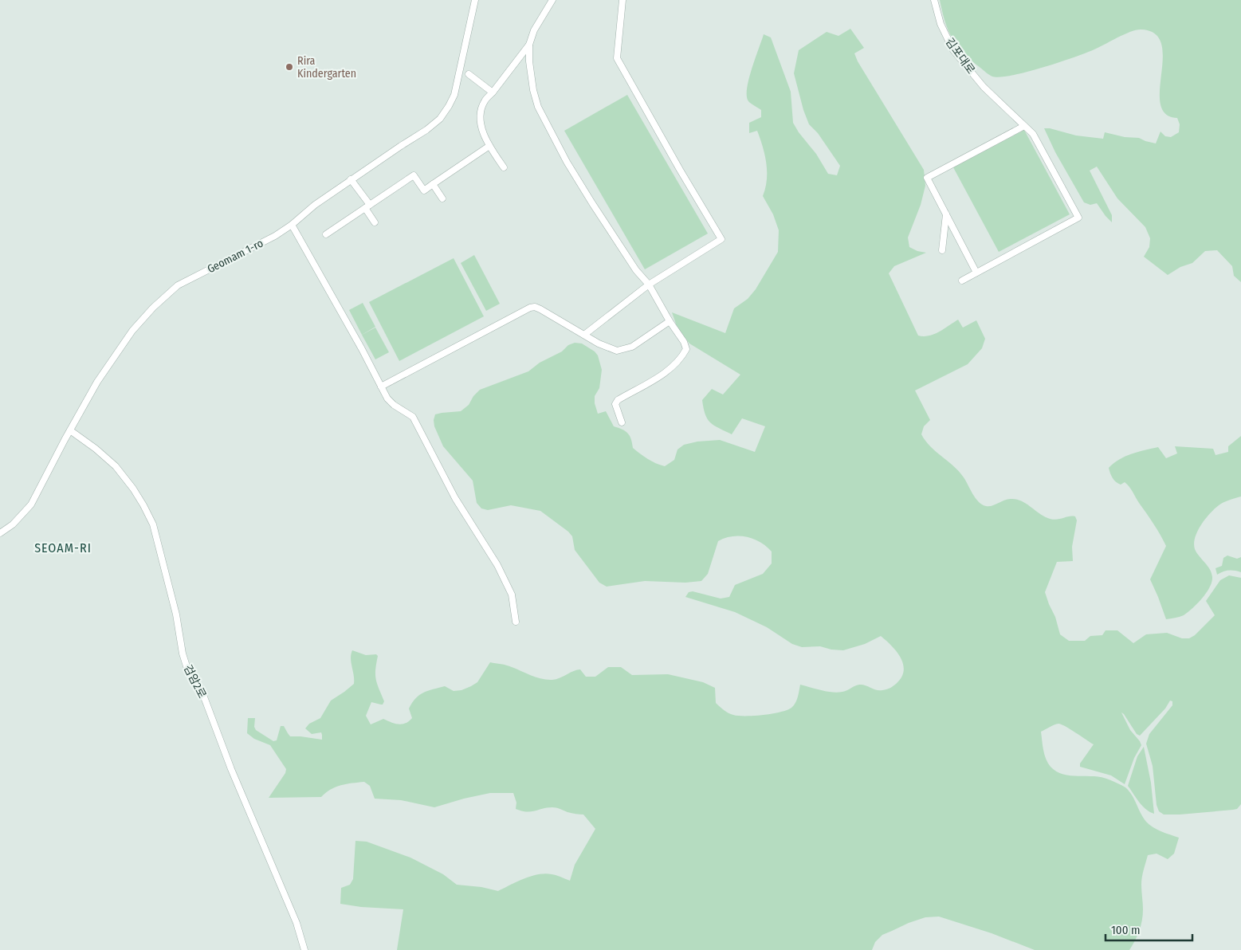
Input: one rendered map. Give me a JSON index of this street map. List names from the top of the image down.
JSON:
{
  "streets": {
    "street": ["김포대로", "Geomam 1-ro", "검암2로"]
  },
  "crossings": [
    ["Geomam 1-ro", "검암2로"]
  ],
  "districts": ["SEOAM-RI"],
  "places": ["Rira Kindergarten"],
  "scale_bar": "100 m"
}
